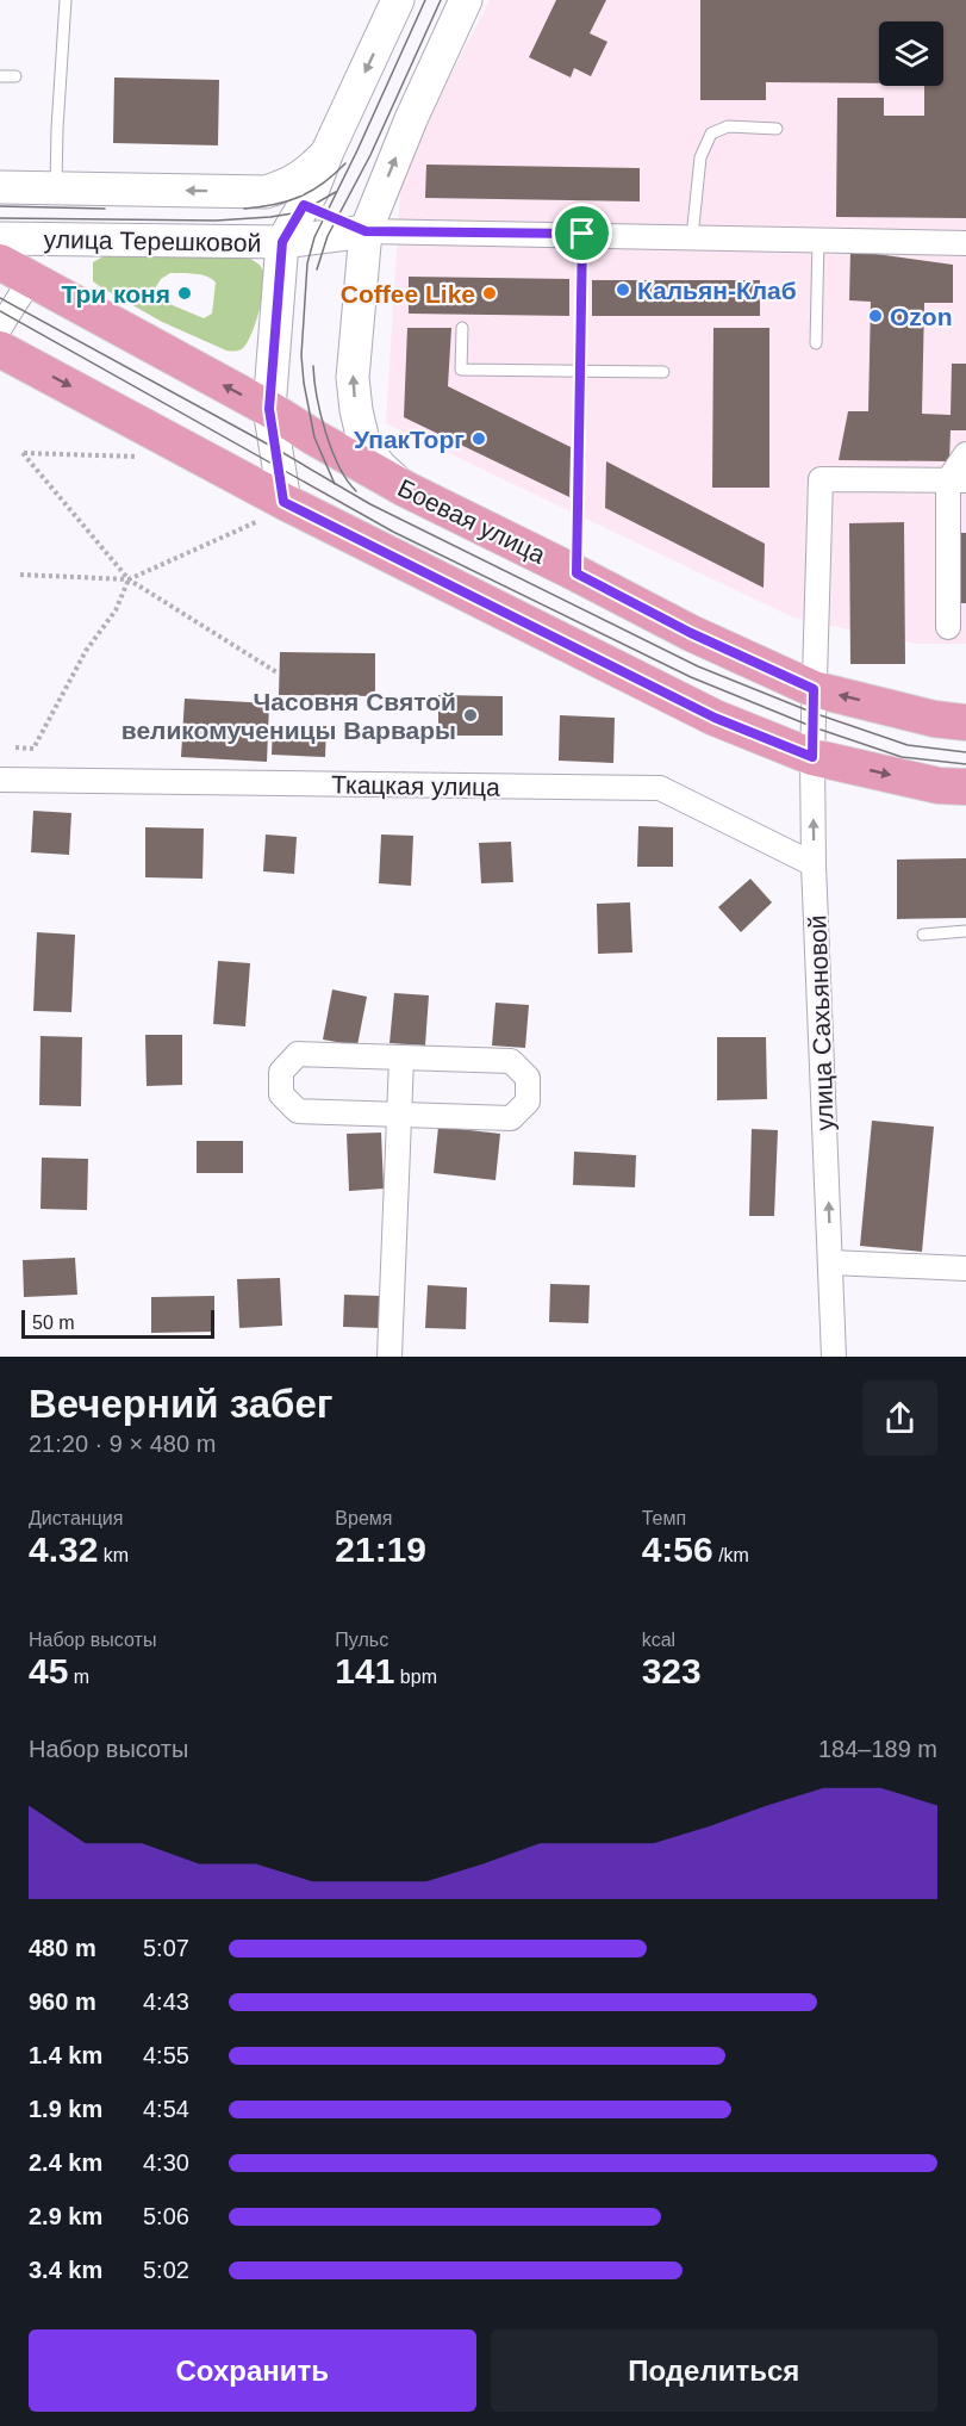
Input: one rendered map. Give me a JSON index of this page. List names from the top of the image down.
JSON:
{
  "streets": {
    "main road": ["улица Терешковой", "Боевая улица"],
    "street": ["Ткацкая улица", "улица Сахьяновой"]
  },
  "crossings": [
    ["Боевая улица", "улица Сахьяновой"],
    ["Ткацкая улица", "улица Сахьяновой"]
  ],
  "one_way": ["улица Сахьяновой"],
  "places": [
    "Кальян-Клаб",
    "Три коня",
    "Coffee Like",
    "Ozon",
    "УпакТорг",
    "Часовня Святой великомученицы Варвары"
  ],
  "scale_bar": "50 m",
  "page": {
    "scale": "50 m",
    "heading": ["Вечерний забег", "21:20 · 9 × 480 m"],
    "stats": [
      ["Дистанция", "4.32 km"],
      ["Время", "21:19"],
      ["Темп", "4:56 /km"],
      ["Набор высоты", "45 m"],
      ["Пульс", "141 bpm"],
      ["kcal", "323"]
    ],
    "chart": ["Набор высоты", "184–189 m"],
    "list": [
      {
        "name": "480 m",
        "note": "5:07"
      },
      {
        "name": "960 m",
        "note": "4:43"
      },
      {
        "name": "1.4 km",
        "note": "4:55"
      },
      {
        "name": "1.9 km",
        "note": "4:54"
      },
      {
        "name": "2.4 km",
        "note": "4:30"
      },
      {
        "name": "2.9 km",
        "note": "5:06"
      },
      {
        "name": "3.4 km",
        "note": "5:02"
      }
    ],
    "buttons": ["Сохранить", "Поделиться"]
  }
}
